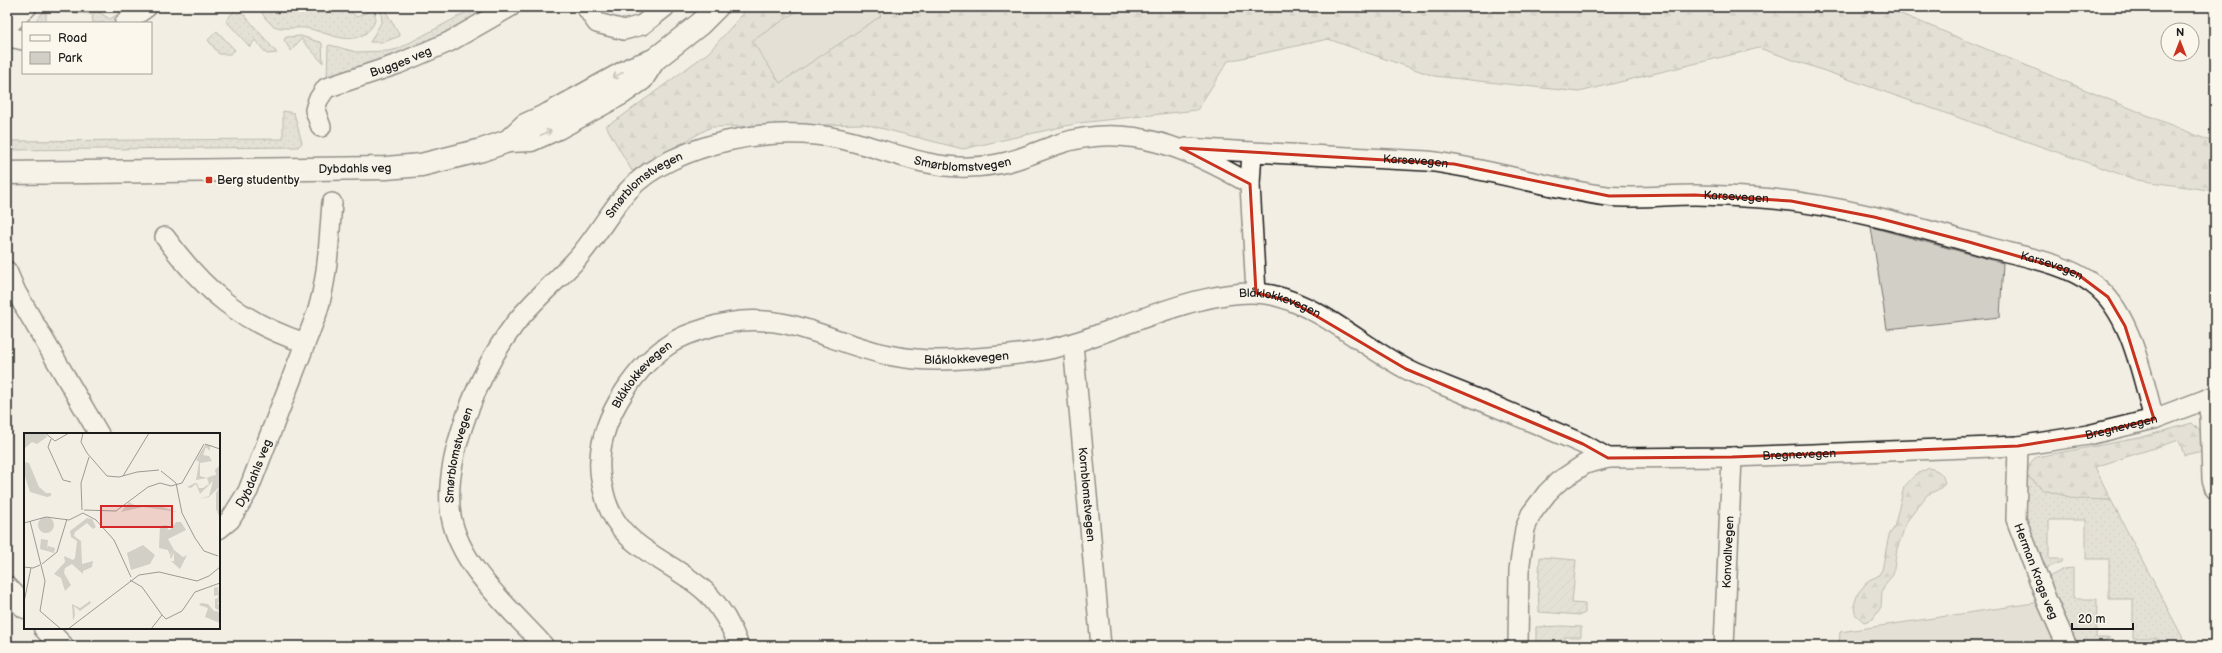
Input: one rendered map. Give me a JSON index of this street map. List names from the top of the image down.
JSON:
{
  "streets": {
    "main road": ["Dybdahls veg"],
    "street": [
      "Bugges veg",
      "Smørblomstvegen",
      "Karsevegen",
      "Blåklokkevegen",
      "Bregnevegen",
      "Kornblomstvegen",
      "Konvallvegen",
      "Herman Krags veg"
    ]
  },
  "crossings": [
    ["Smørblomstvegen", "Karsevegen"],
    ["Karsevegen", "Bregnevegen"],
    ["Blåklokkevegen", "Bregnevegen"],
    ["Blåklokkevegen", "Kornblomstvegen"],
    ["Bregnevegen", "Konvallvegen"],
    ["Bregnevegen", "Herman Krags veg"]
  ],
  "places": {
    "transit": ["Berg studentby"]
  },
  "legend": ["Road", "Park"],
  "scale_bar": "20 m",
  "north": "top"
}
